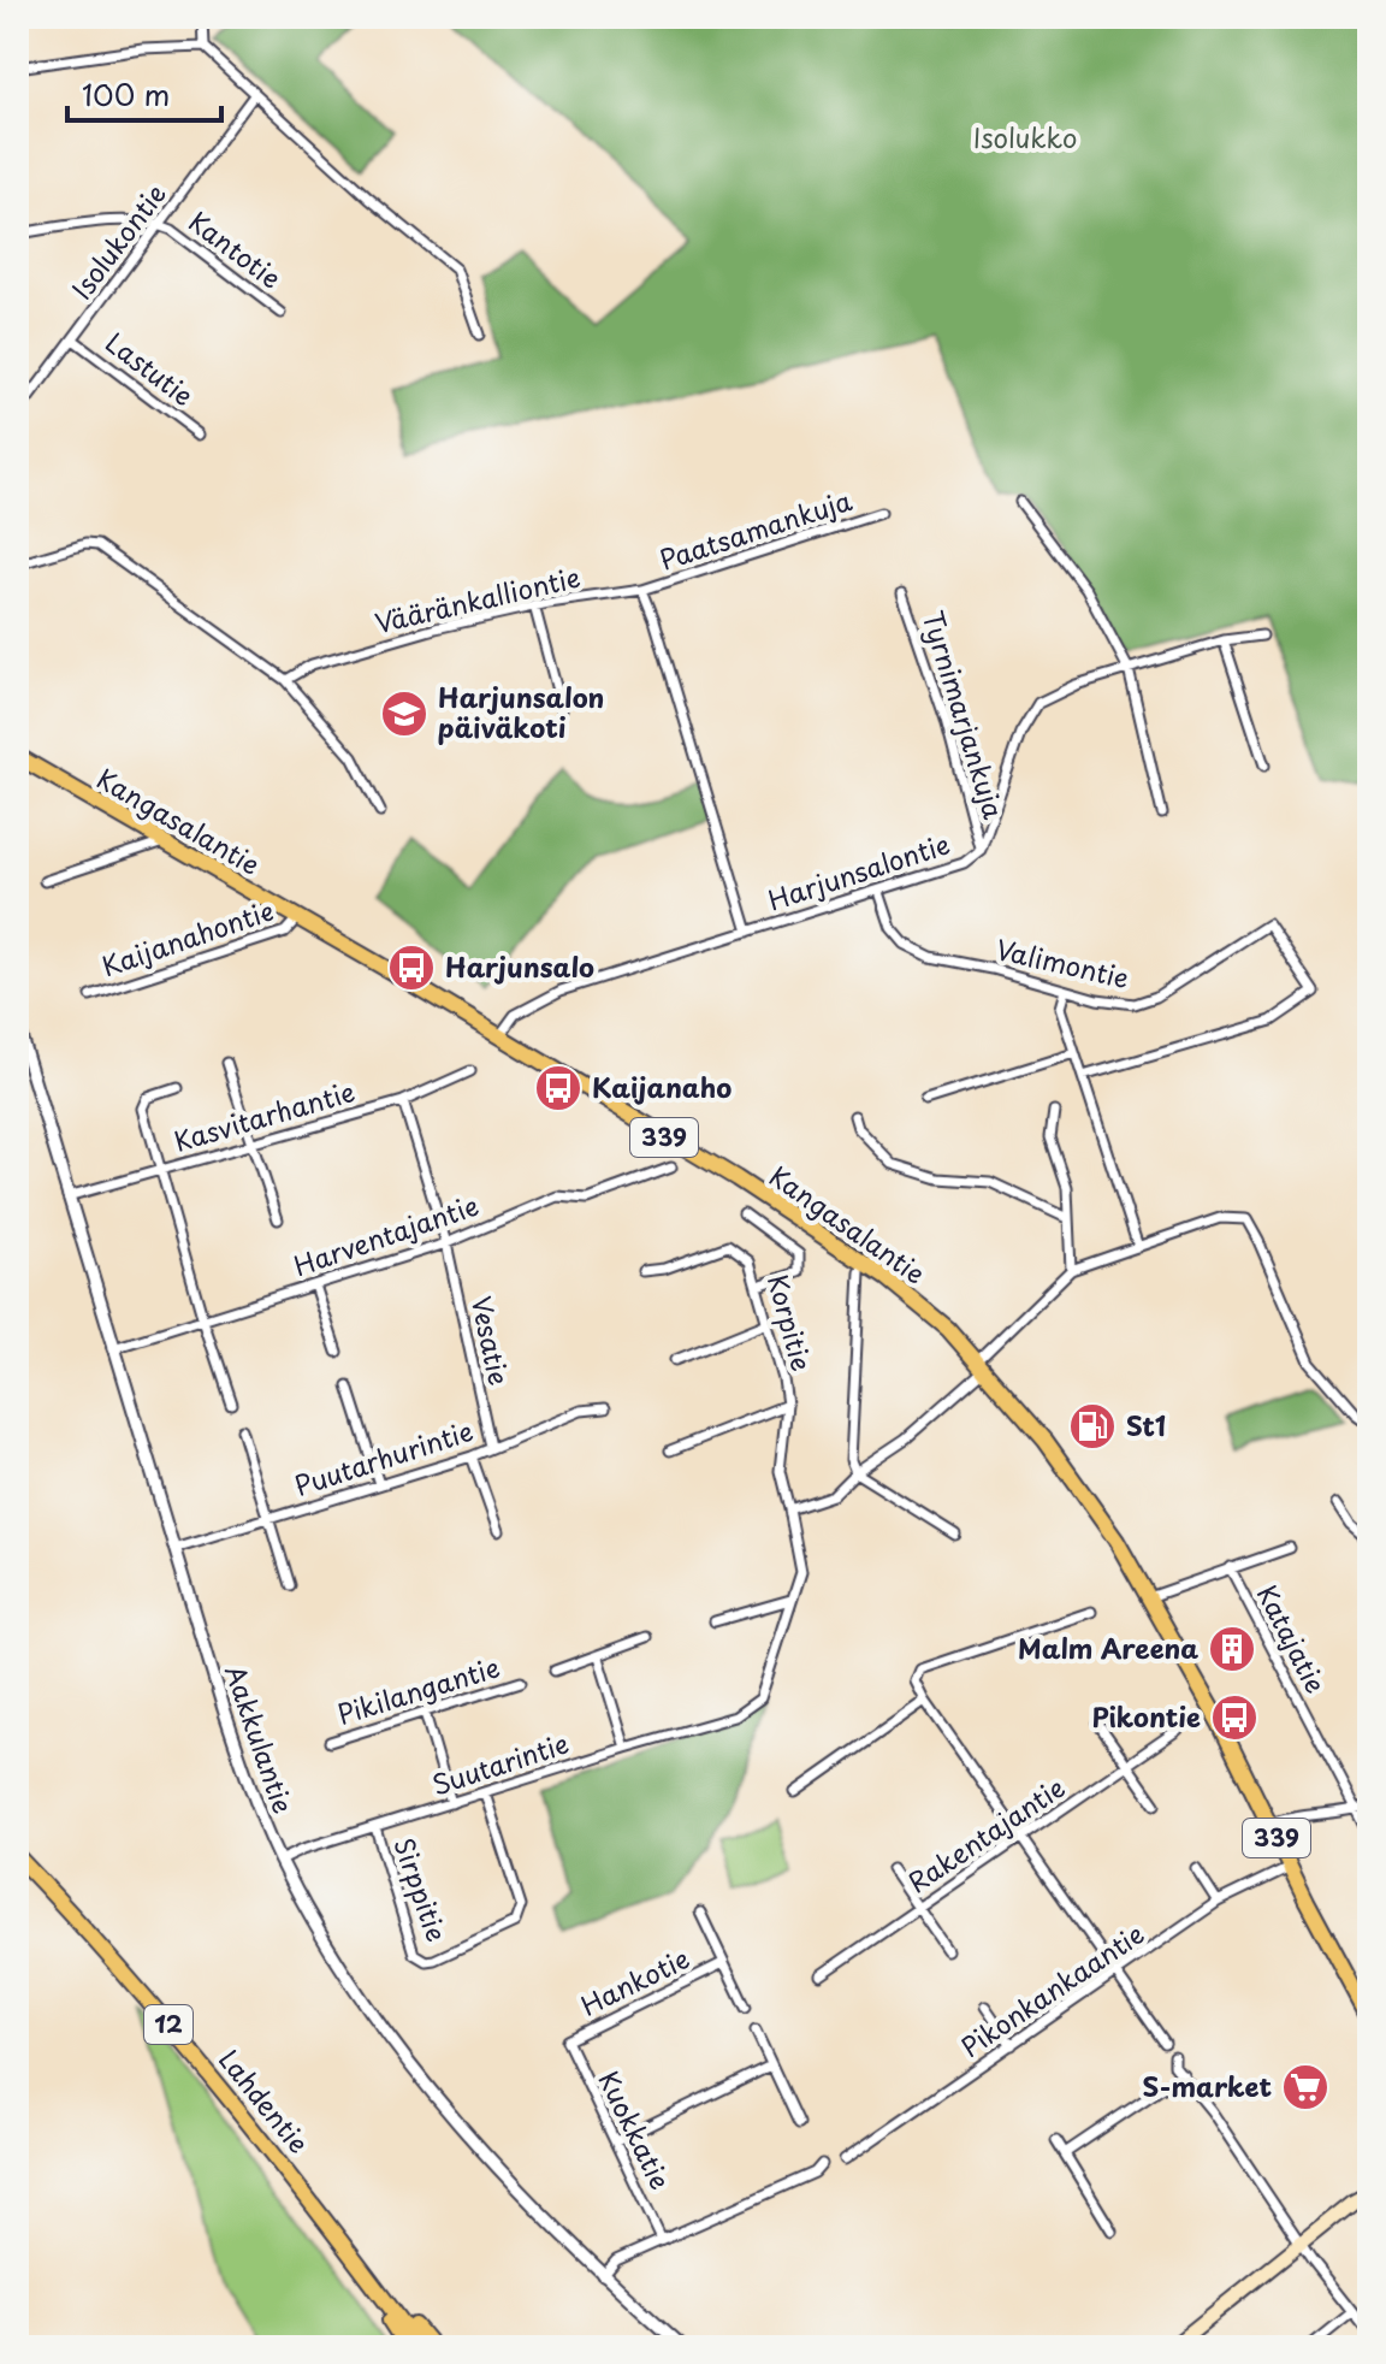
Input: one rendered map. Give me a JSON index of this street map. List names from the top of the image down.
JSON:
{
  "streets": {
    "main road": [
      "Kangasalantie",
      "339",
      "12",
      "Lahdentie"
    ],
    "street": [
      "Isolukontie",
      "Kantotie",
      "Lastutie",
      "Paatsamankuja",
      "Vääränkalliontie",
      "Tyrnimarjankuja",
      "Harjunsalontie",
      "Kaijanahontie",
      "Valimontie",
      "Kasvitarhantie",
      "Harventajantie",
      "Korpitie",
      "Vesatie",
      "Puutarhurintie",
      "Katajatie",
      "Pikilangantie",
      "Aakkulantie",
      "Suutarintie",
      "Rakentajantie",
      "Sirppitie",
      "Hankotie",
      "Pikonkankaantie",
      "Kuokkatie"
    ]
  },
  "crossings": [
    ["Isolukontie", "Kantotie"],
    ["Isolukontie", "Lastutie"],
    ["Paatsamankuja", "Vääränkalliontie"],
    ["Tyrnimarjankuja", "Harjunsalontie"],
    ["Kangasalantie", "Harjunsalontie"],
    ["Kangasalantie", "Kaijanahontie"],
    ["Kangasalantie", "Pikonkankaantie"],
    ["Harjunsalontie", "Valimontie"],
    ["Kasvitarhantie", "Vesatie"],
    ["Kasvitarhantie", "Aakkulantie"],
    ["Harventajantie", "Vesatie"],
    ["Harventajantie", "Aakkulantie"],
    ["Korpitie", "Suutarintie"],
    ["Vesatie", "Puutarhurintie"],
    ["Puutarhurintie", "Aakkulantie"],
    ["Aakkulantie", "Suutarintie"],
    ["Suutarintie", "Sirppitie"],
    ["Hankotie", "Kuokkatie"]
  ],
  "parks": ["Isolukko"],
  "places": {
    "school or university": ["Harjunsalon päiväkoti"],
    "bus stop": ["Harjunsalo", "Kaijanaho", "Pikontie"],
    "fuel station": ["St1"],
    "building": ["Malm Areena"],
    "supermarket": ["S-market"]
  },
  "scale_bar": "100 m"
}
